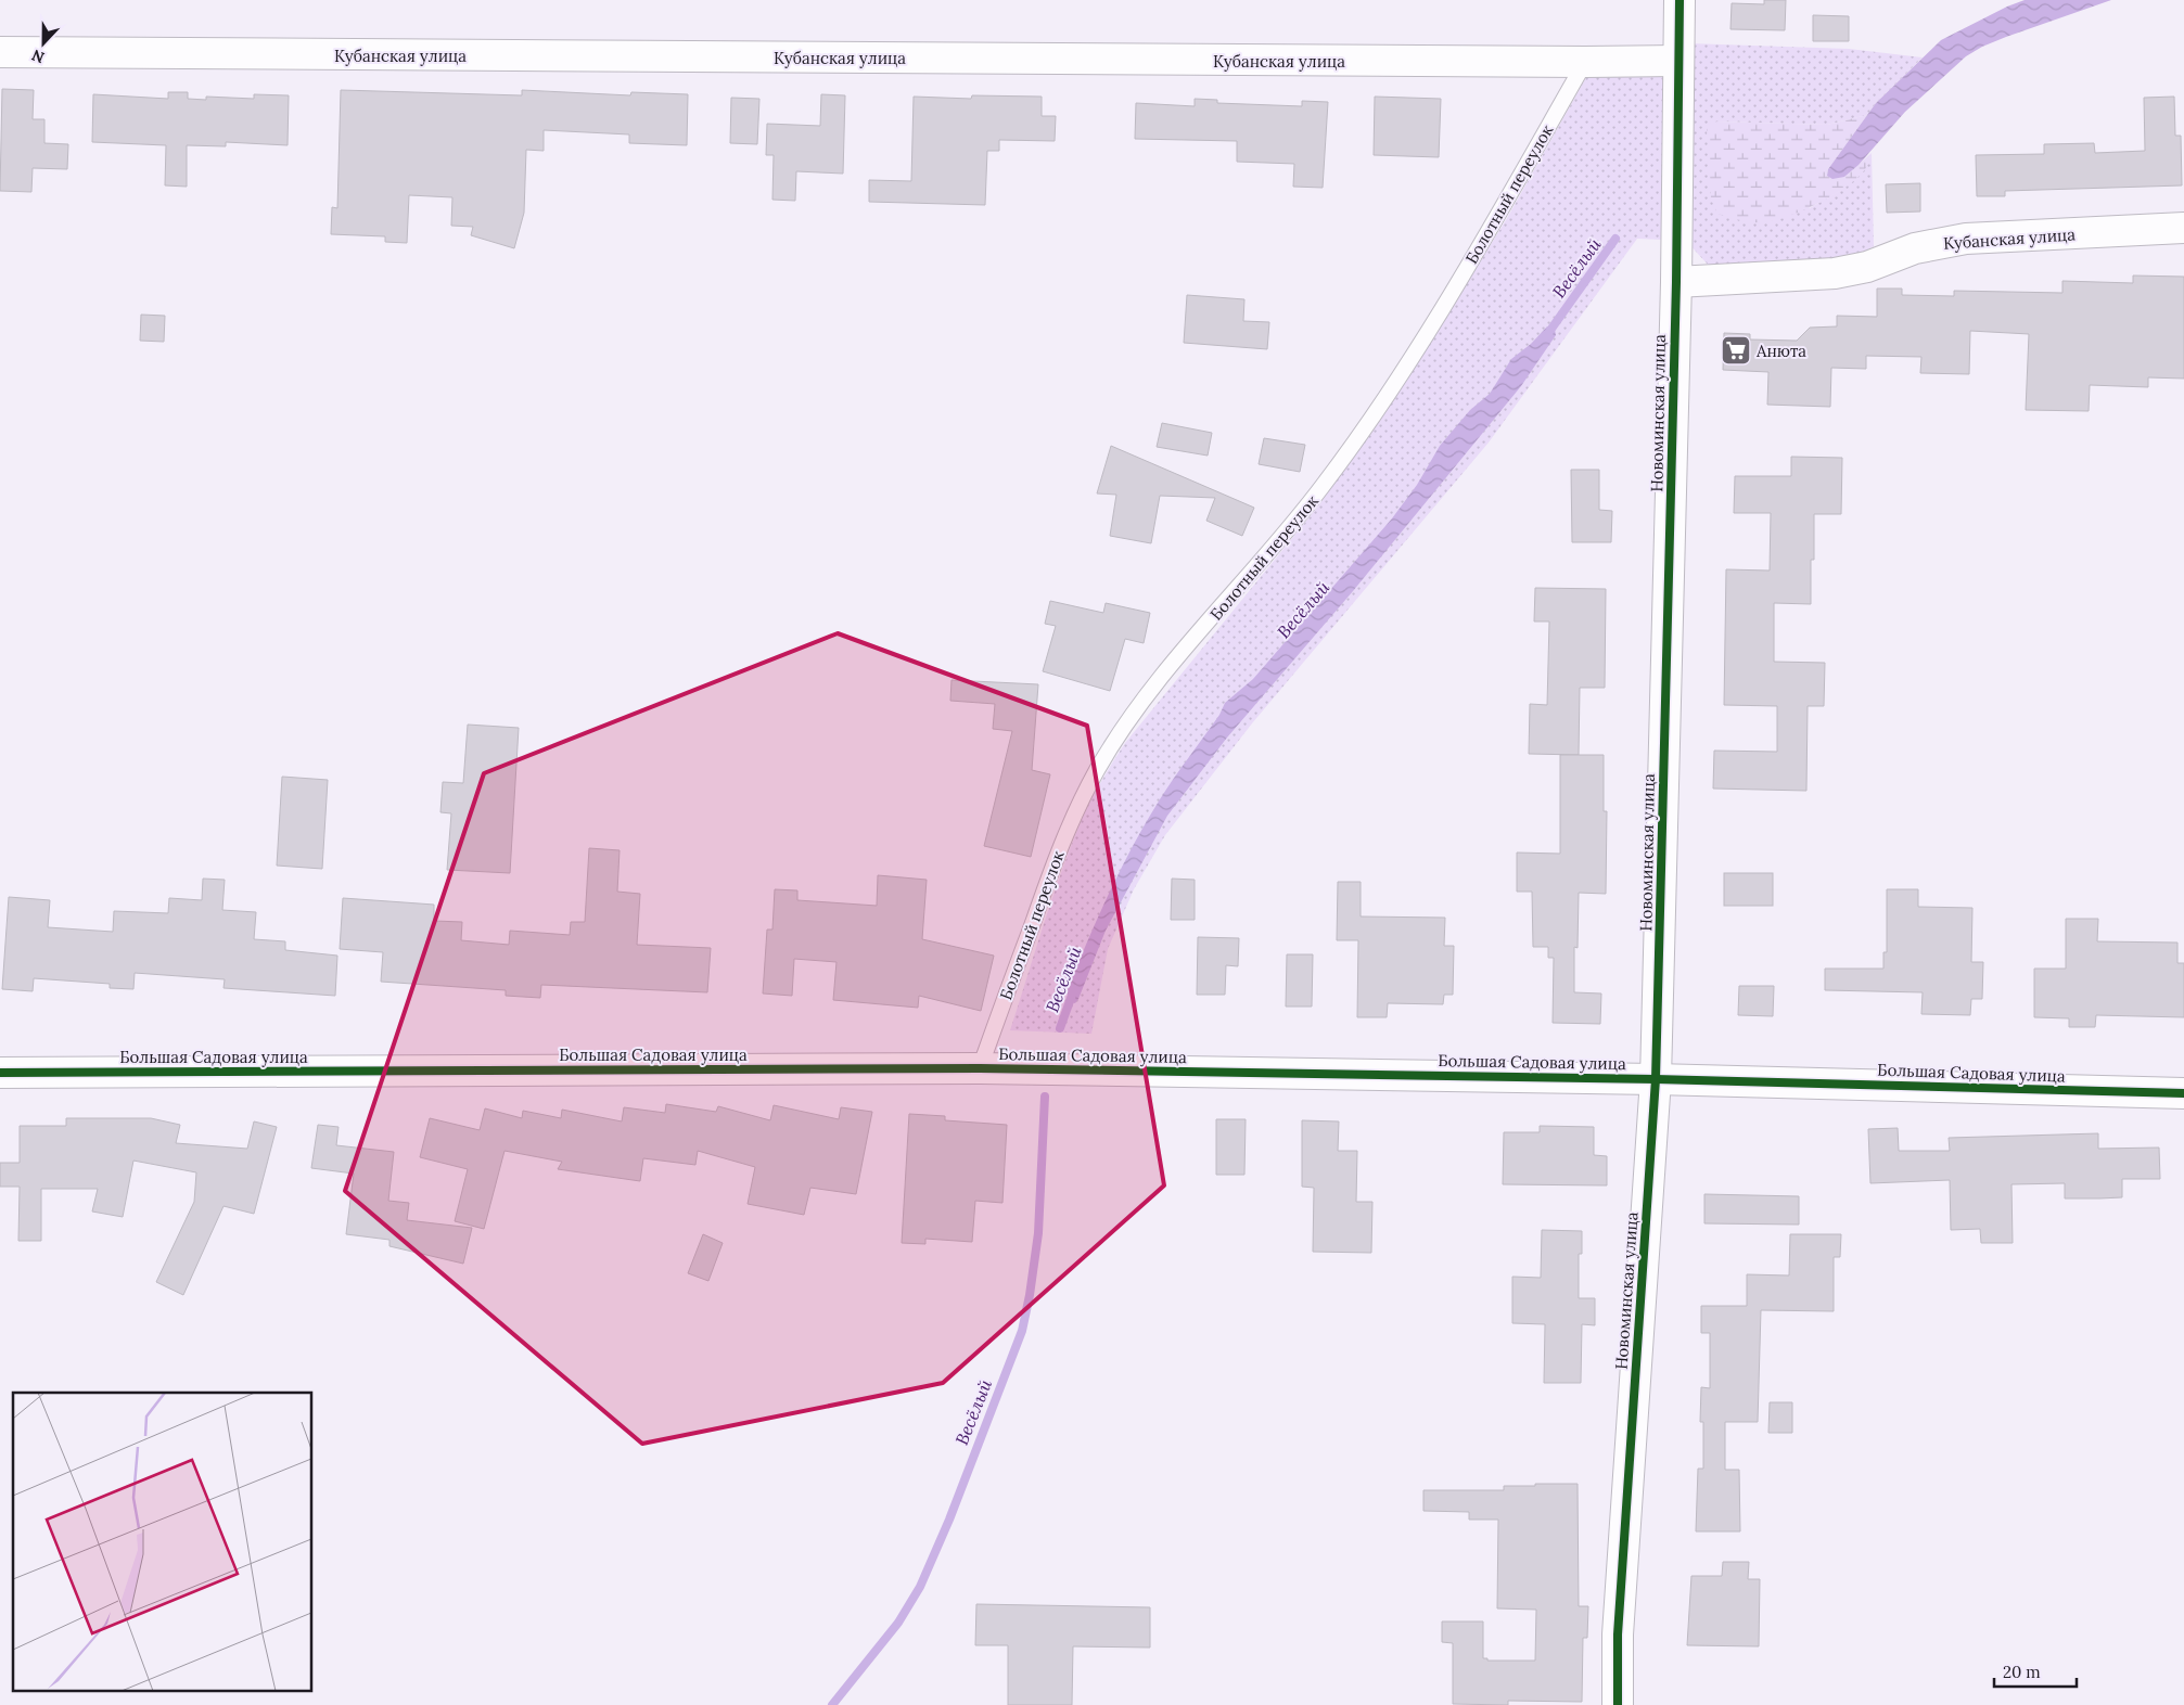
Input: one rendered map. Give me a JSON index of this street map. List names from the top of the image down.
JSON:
{
  "streets": {
    "street": ["Кубанская улица", "Новоминская улица", "Большая Садовая улица"],
    "lane": ["Болотный переулок"]
  },
  "crossings": [
    ["Кубанская улица", "Болотный переулок"],
    ["Кубанская улица", "Новоминская улица"],
    ["Болотный переулок", "Большая Садовая улица"],
    ["Новоминская улица", "Большая Садовая улица"]
  ],
  "water": ["Весёлый"],
  "places": {
    "supermarket": ["Анюта"]
  },
  "scale_bar": "20 m",
  "north": "bottom"
}
